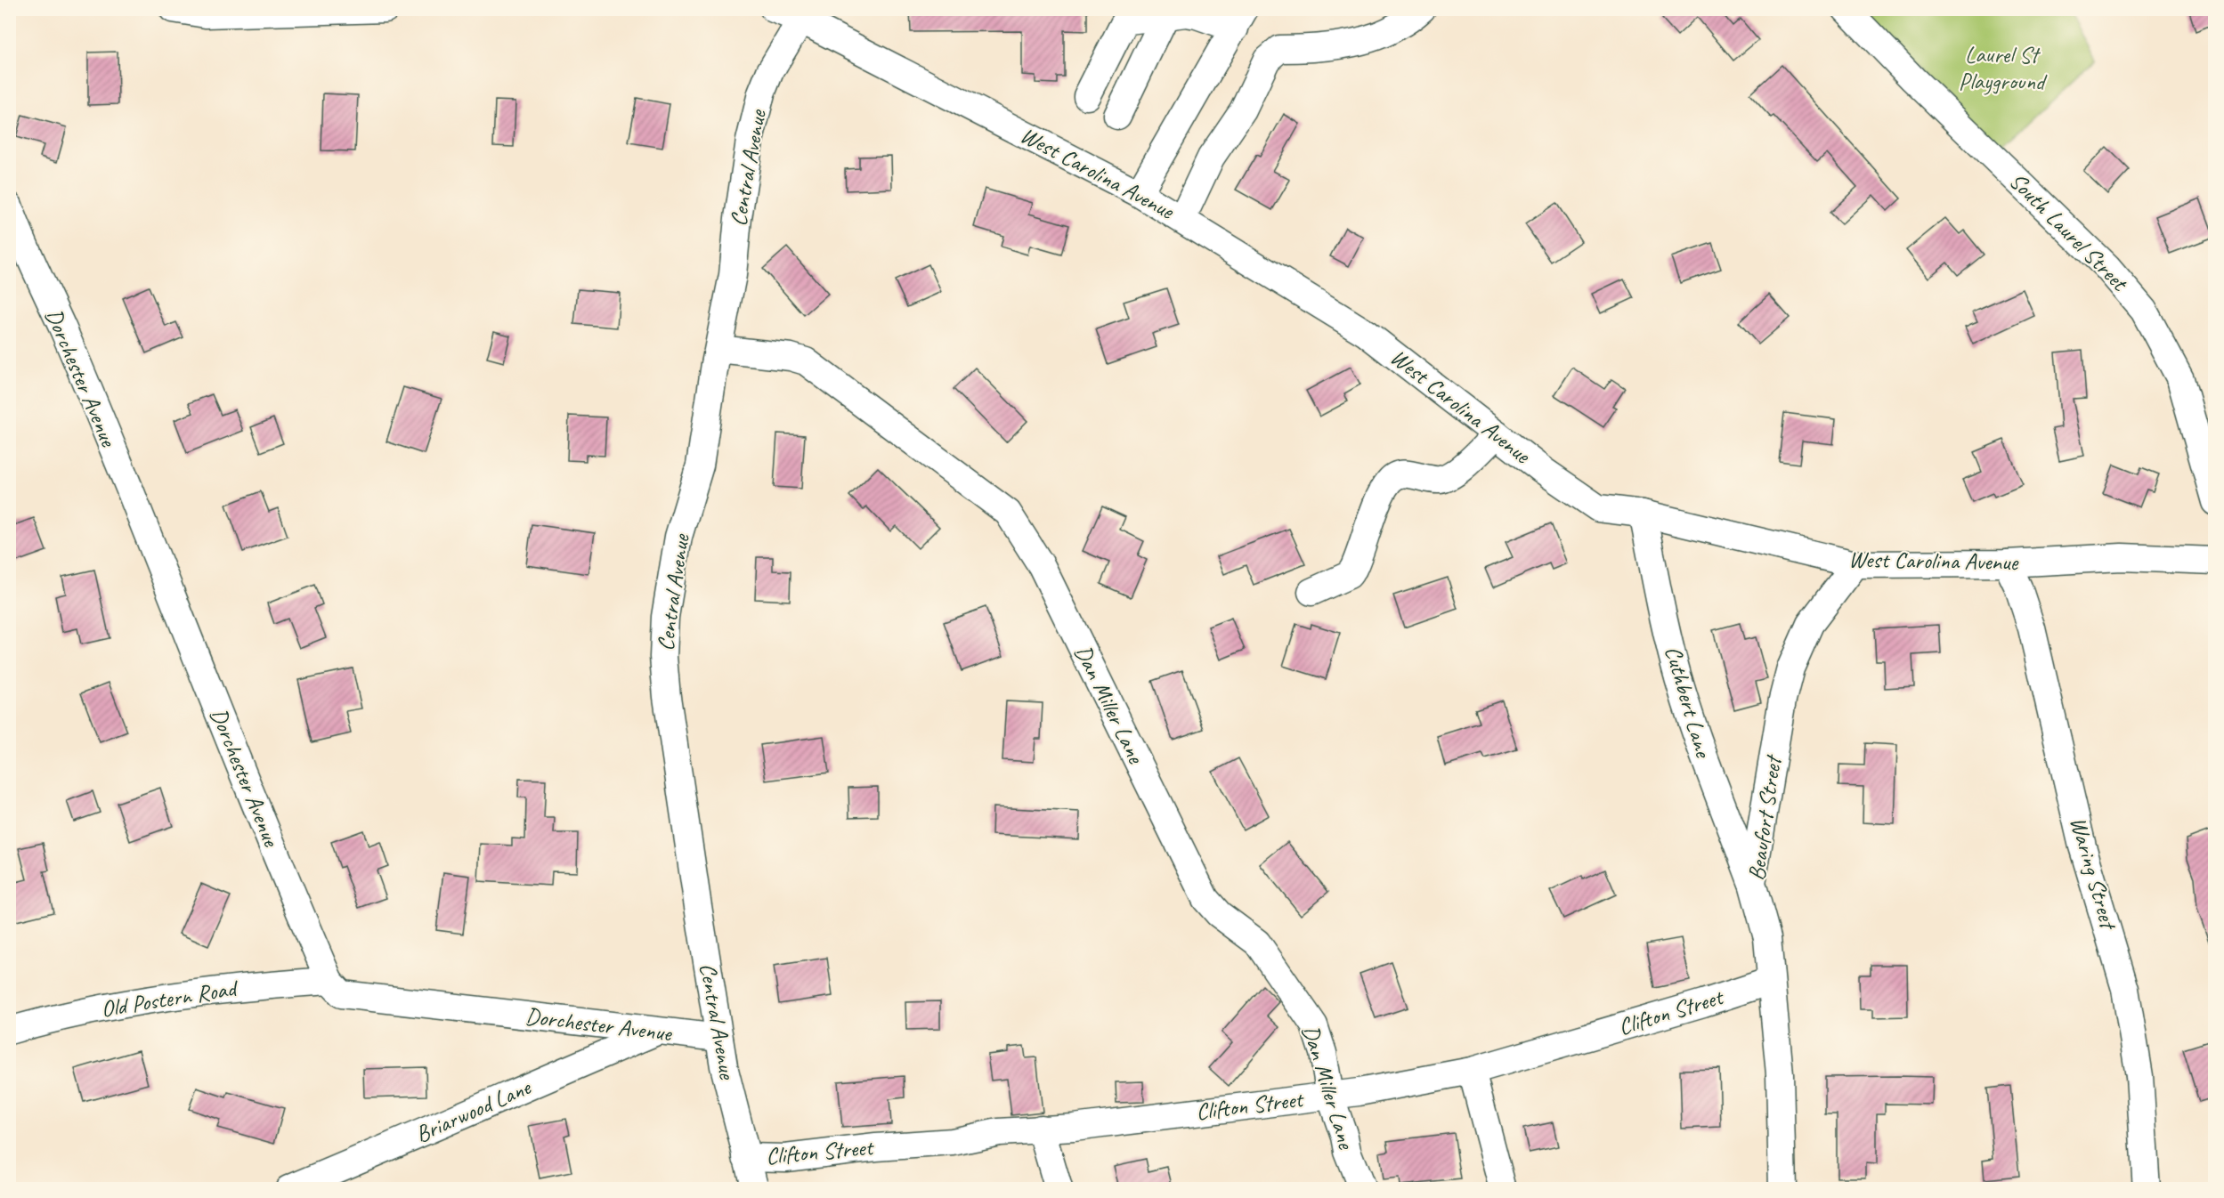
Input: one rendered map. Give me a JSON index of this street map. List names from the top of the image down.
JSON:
{
  "streets": {
    "street": [
      "Central Avenue",
      "West Carolina Avenue",
      "South Laurel Street",
      "Dorchester Avenue",
      "Cuthbert Lane",
      "Dan Miller Lane",
      "Beaufort Street",
      "Waring Street",
      "Old Postern Road",
      "Clifton Street",
      "Briarwood Lane"
    ]
  },
  "crossings": [
    ["Central Avenue", "West Carolina Avenue"],
    ["Central Avenue", "Dorchester Avenue"],
    ["Central Avenue", "Dan Miller Lane"],
    ["Central Avenue", "Clifton Street"],
    ["West Carolina Avenue", "Cuthbert Lane"],
    ["West Carolina Avenue", "Beaufort Street"],
    ["West Carolina Avenue", "Waring Street"],
    ["Dorchester Avenue", "Old Postern Road"],
    ["Dorchester Avenue", "Briarwood Lane"],
    ["Cuthbert Lane", "Beaufort Street"],
    ["Dan Miller Lane", "Clifton Street"],
    ["Beaufort Street", "Clifton Street"]
  ],
  "parks": ["Laurel St Playground"]
}
